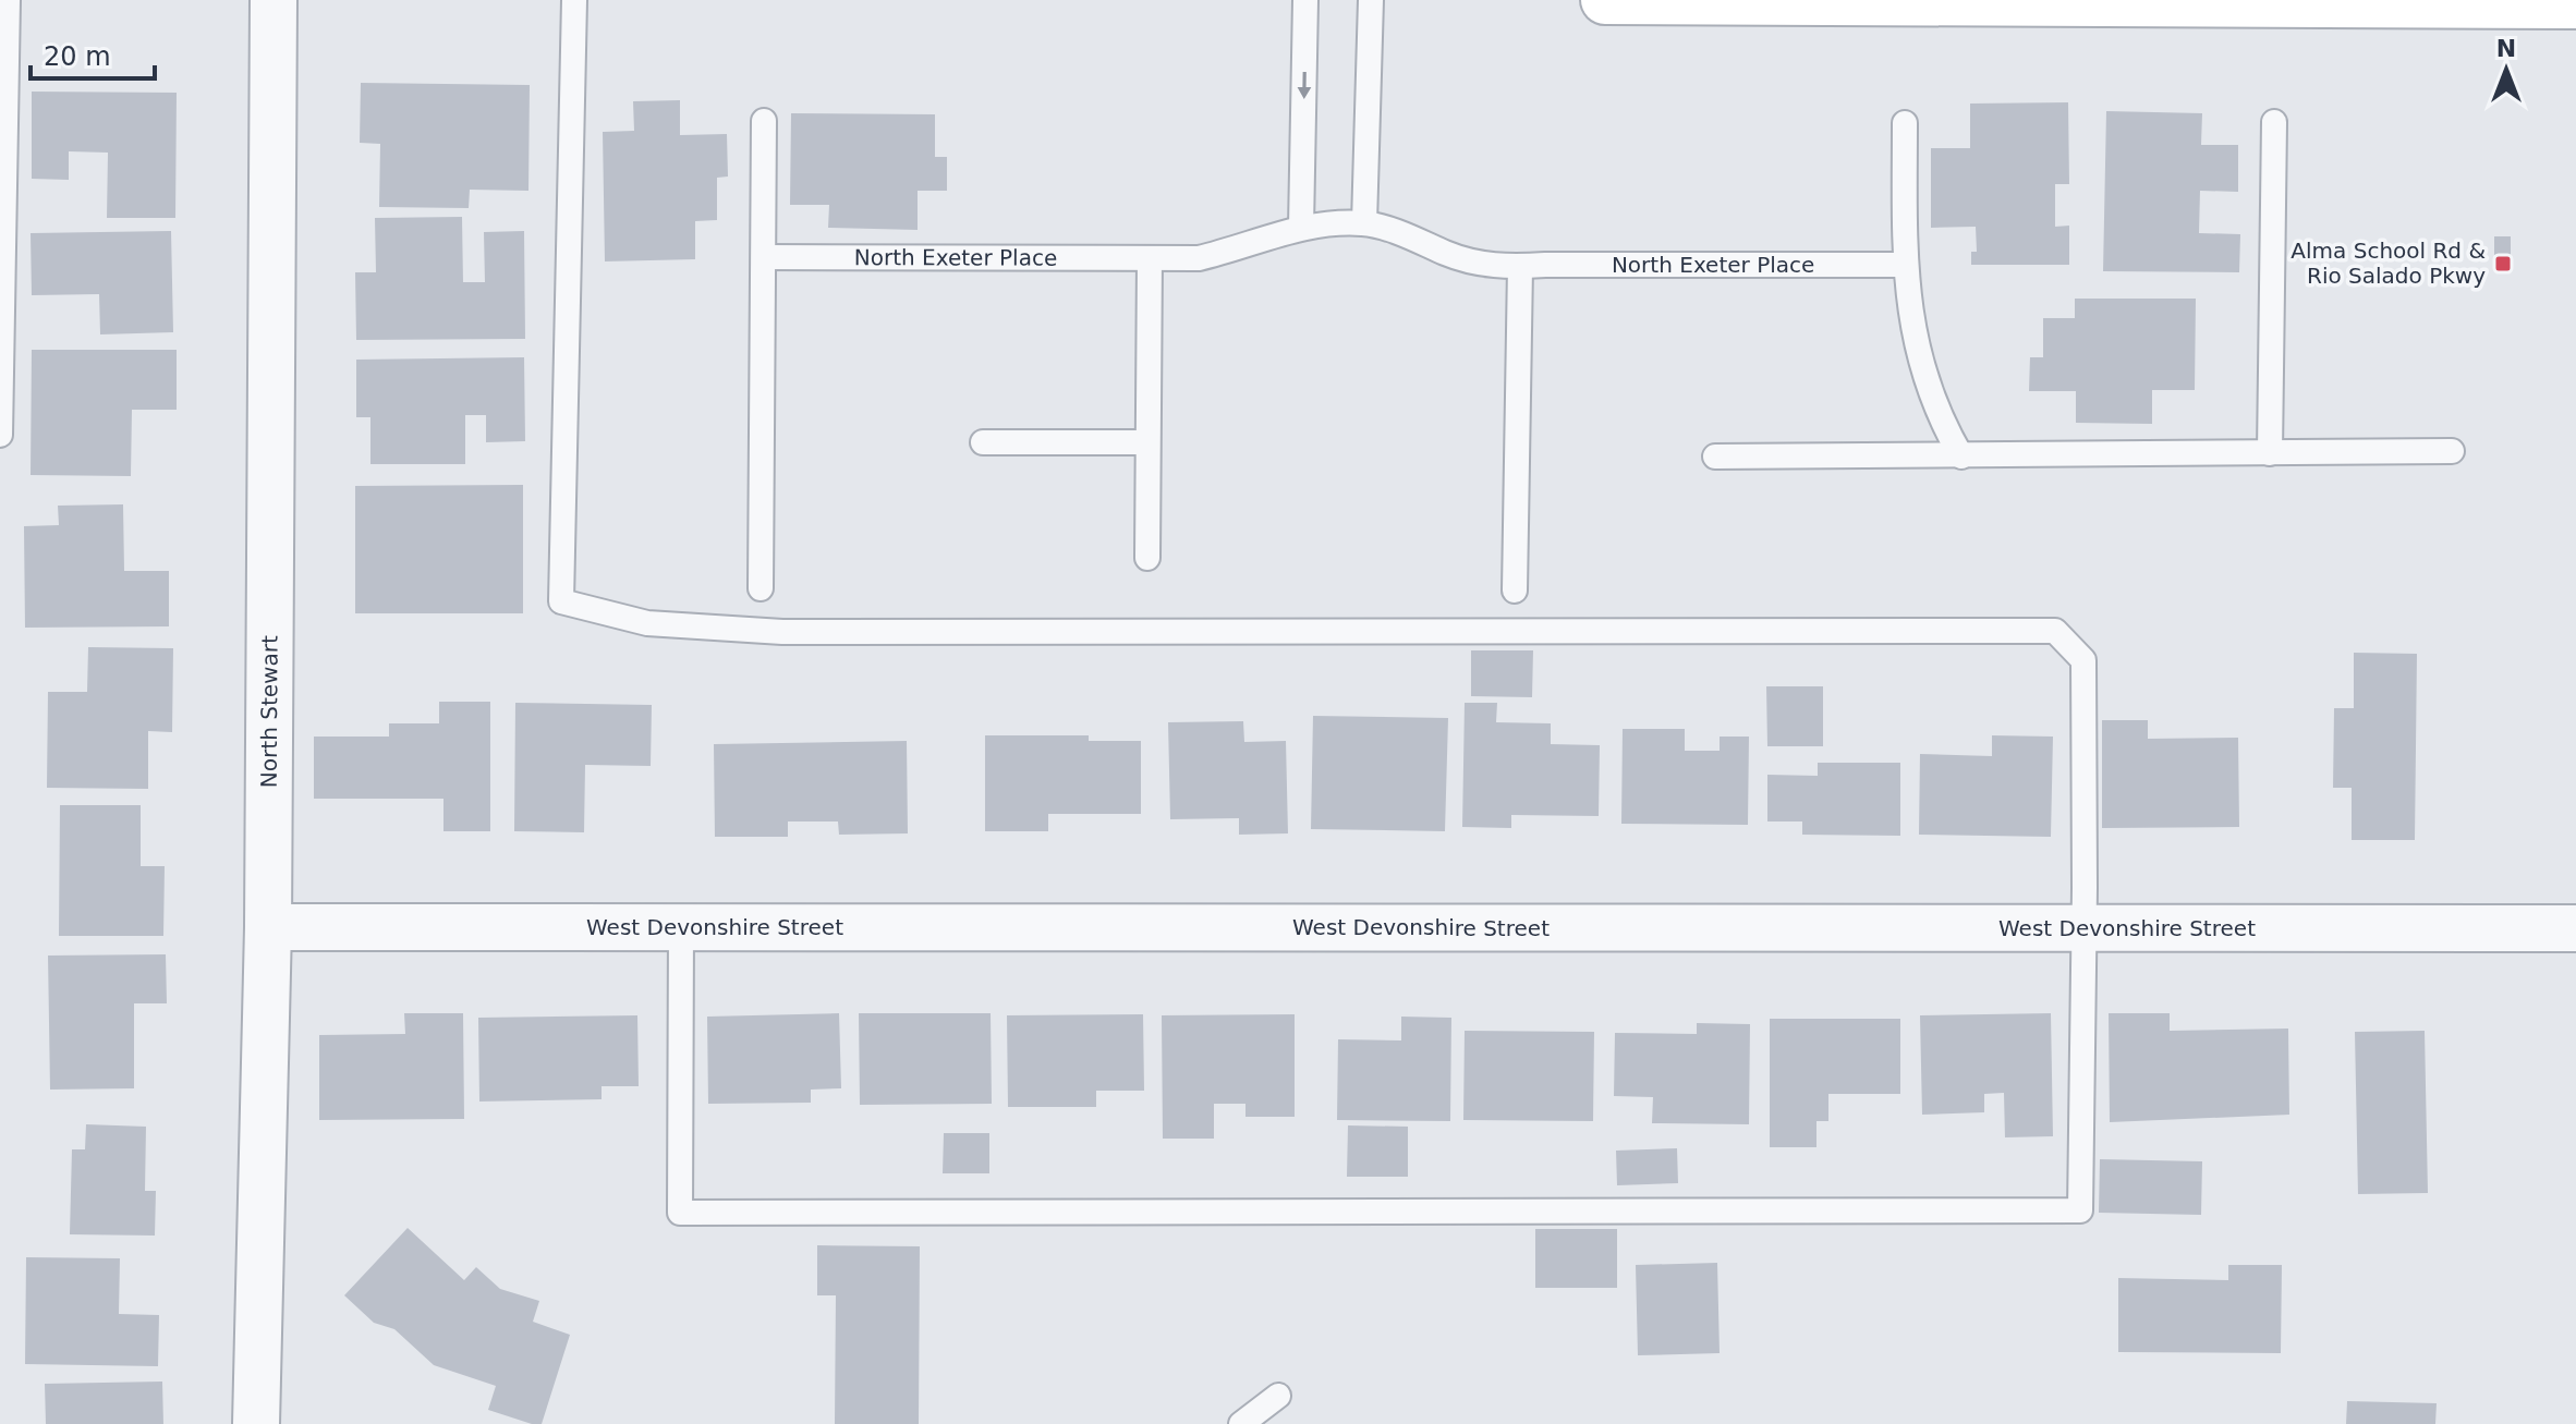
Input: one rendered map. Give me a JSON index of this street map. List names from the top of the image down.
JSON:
{
  "streets": {
    "street": ["North Stewart", "West Devonshire Street"],
    "lane": ["North Exeter Place"]
  },
  "crossings": [
    ["North Stewart", "West Devonshire Street"]
  ],
  "places": {
    "transit": ["Alma School Rd & Rio Salado Pkwy"]
  },
  "scale_bar": "20 m",
  "north": "top"
}
